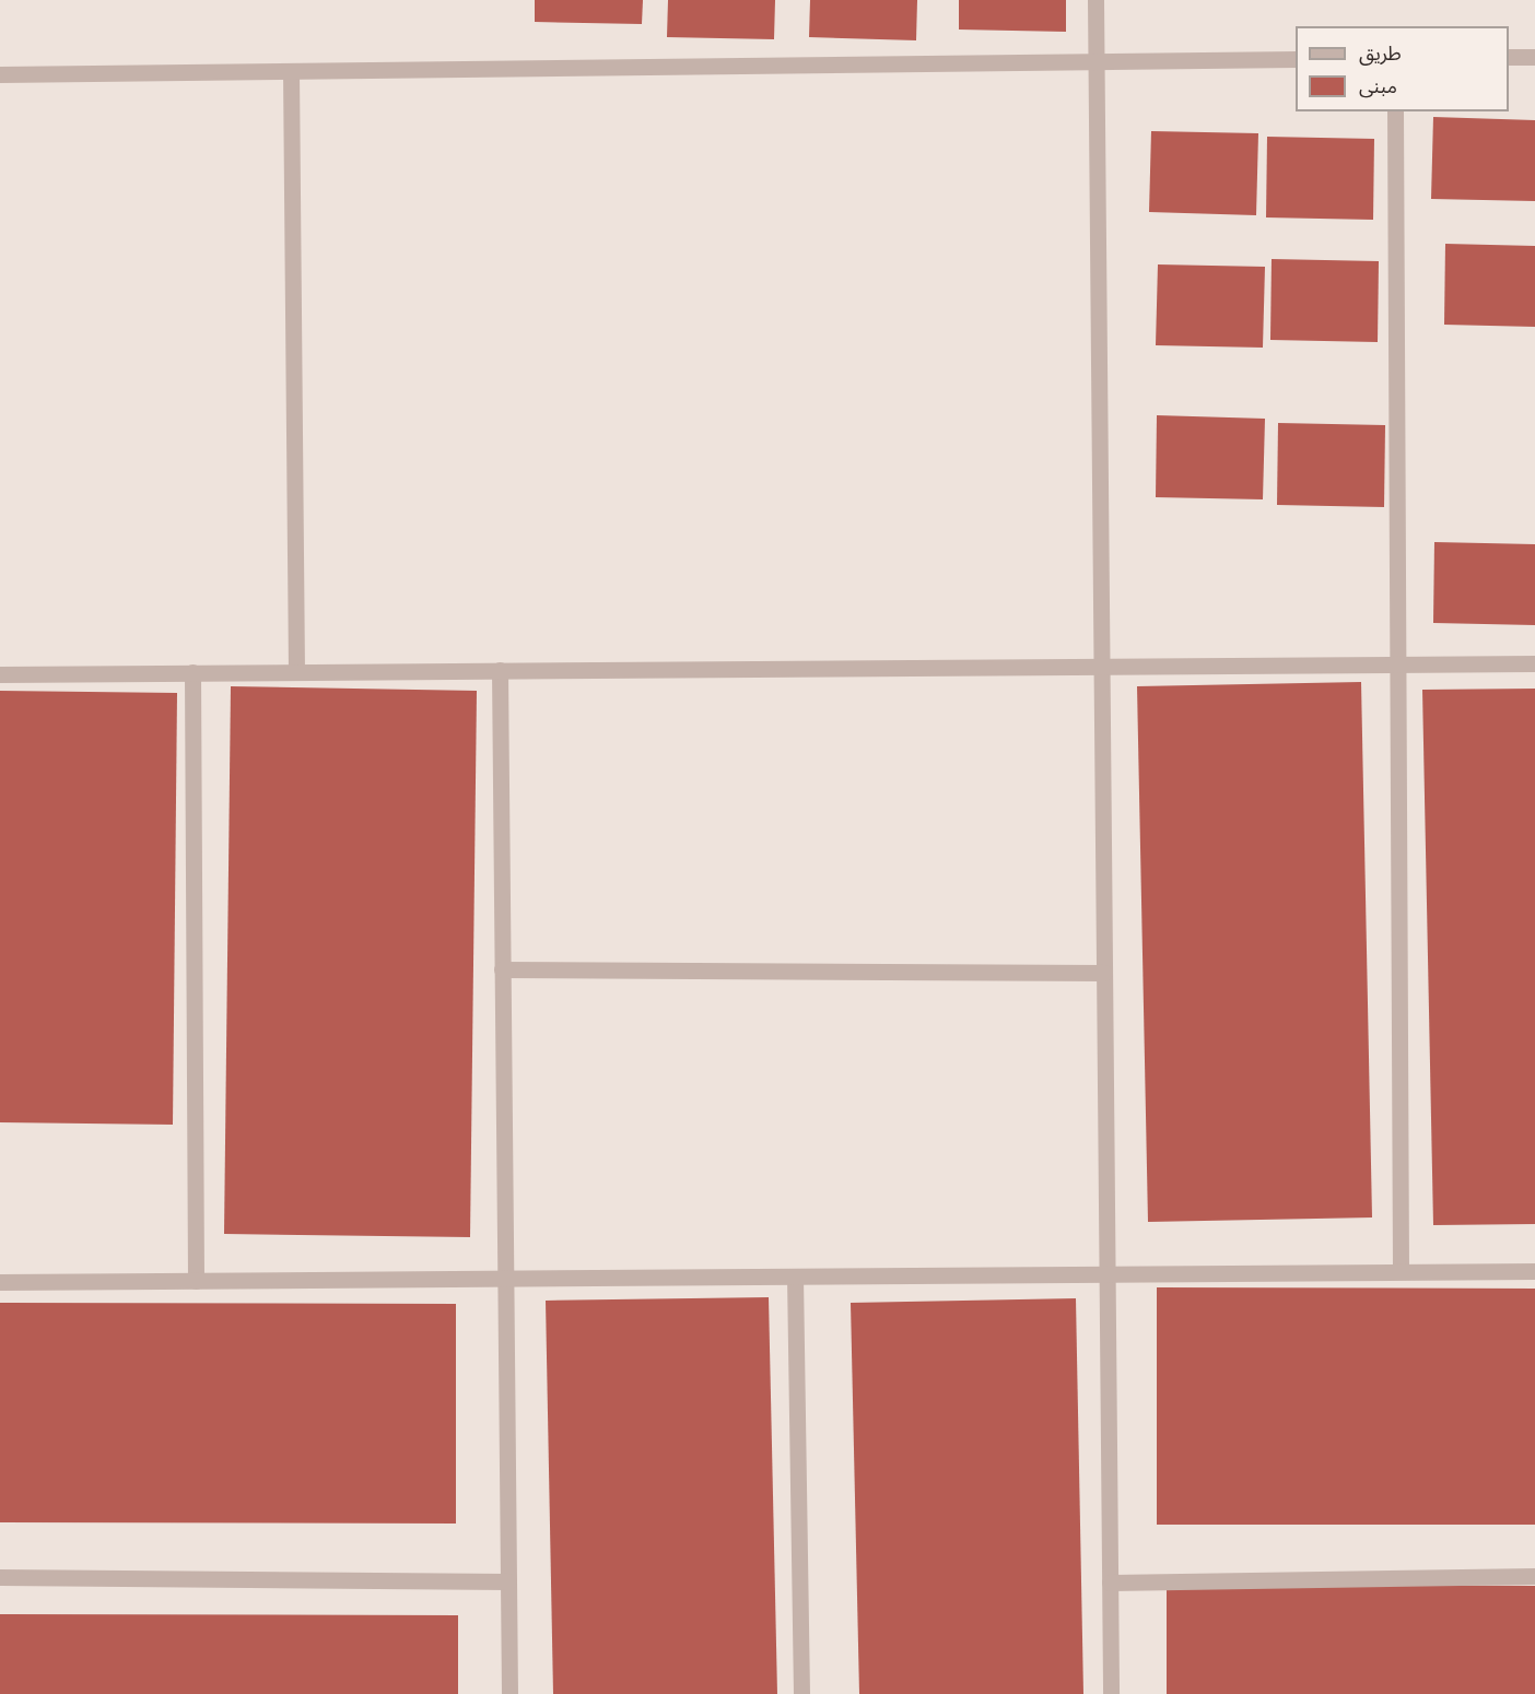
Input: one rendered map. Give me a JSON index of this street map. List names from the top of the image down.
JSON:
{
  "legend": ["طريق", "مبنى"]
}
